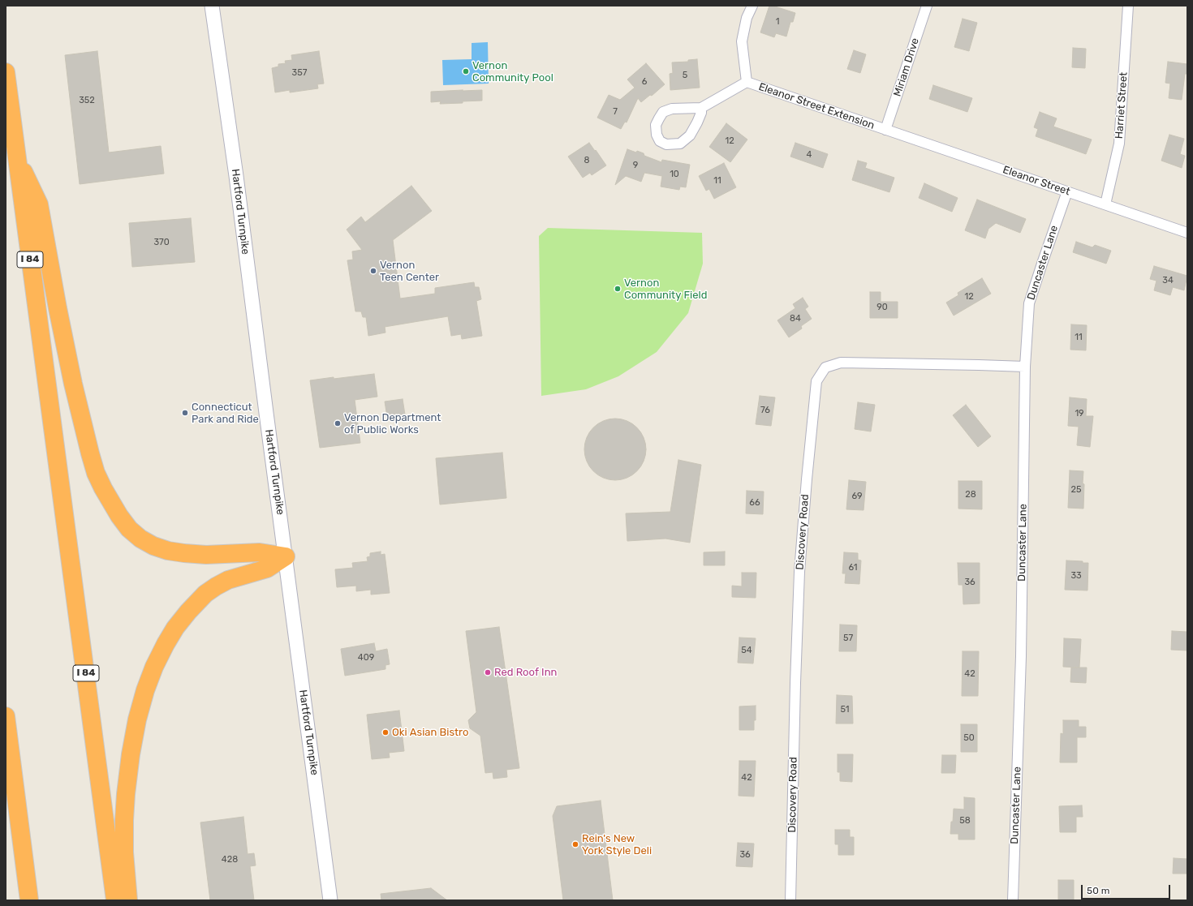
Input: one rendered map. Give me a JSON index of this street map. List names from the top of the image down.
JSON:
{
  "streets": {
    "highway": ["I 84"],
    "main road": ["Hartford Turnpike"],
    "street": [
      "Miriam Drive",
      "Harriet Street",
      "Eleanor Street Extension",
      "Eleanor Street",
      "Duncaster Lane",
      "Discovery Road"
    ]
  },
  "crossings": [
    ["Miriam Drive", "Eleanor Street Extension"],
    ["Miriam Drive", "Eleanor Street"],
    ["Harriet Street", "Eleanor Street"],
    ["Eleanor Street Extension", "Eleanor Street"],
    ["Eleanor Street", "Duncaster Lane"],
    ["Duncaster Lane", "Discovery Road"]
  ],
  "places": [
    "Vernon Community Pool",
    "Vernon Teen Center",
    "Vernon Community Field",
    "Connecticut Park and Ride",
    "Vernon Department of Public Works",
    "Red Roof Inn",
    "Oki Asian Bistro",
    "Rein's New York Style Deli"
  ],
  "house_numbers": [
    "1",
    "357",
    "5",
    "6",
    "352",
    "7",
    "12",
    "4",
    "8",
    "9",
    "10",
    "11",
    "370",
    "34",
    "12",
    "90",
    "84",
    "11",
    "76",
    "19",
    "25",
    "28",
    "69",
    "66",
    "61",
    "33",
    "36",
    "57",
    "54",
    "409",
    "42",
    "51",
    "50",
    "42",
    "58",
    "36",
    "428"
  ],
  "scale_bar": "50 m"
}
